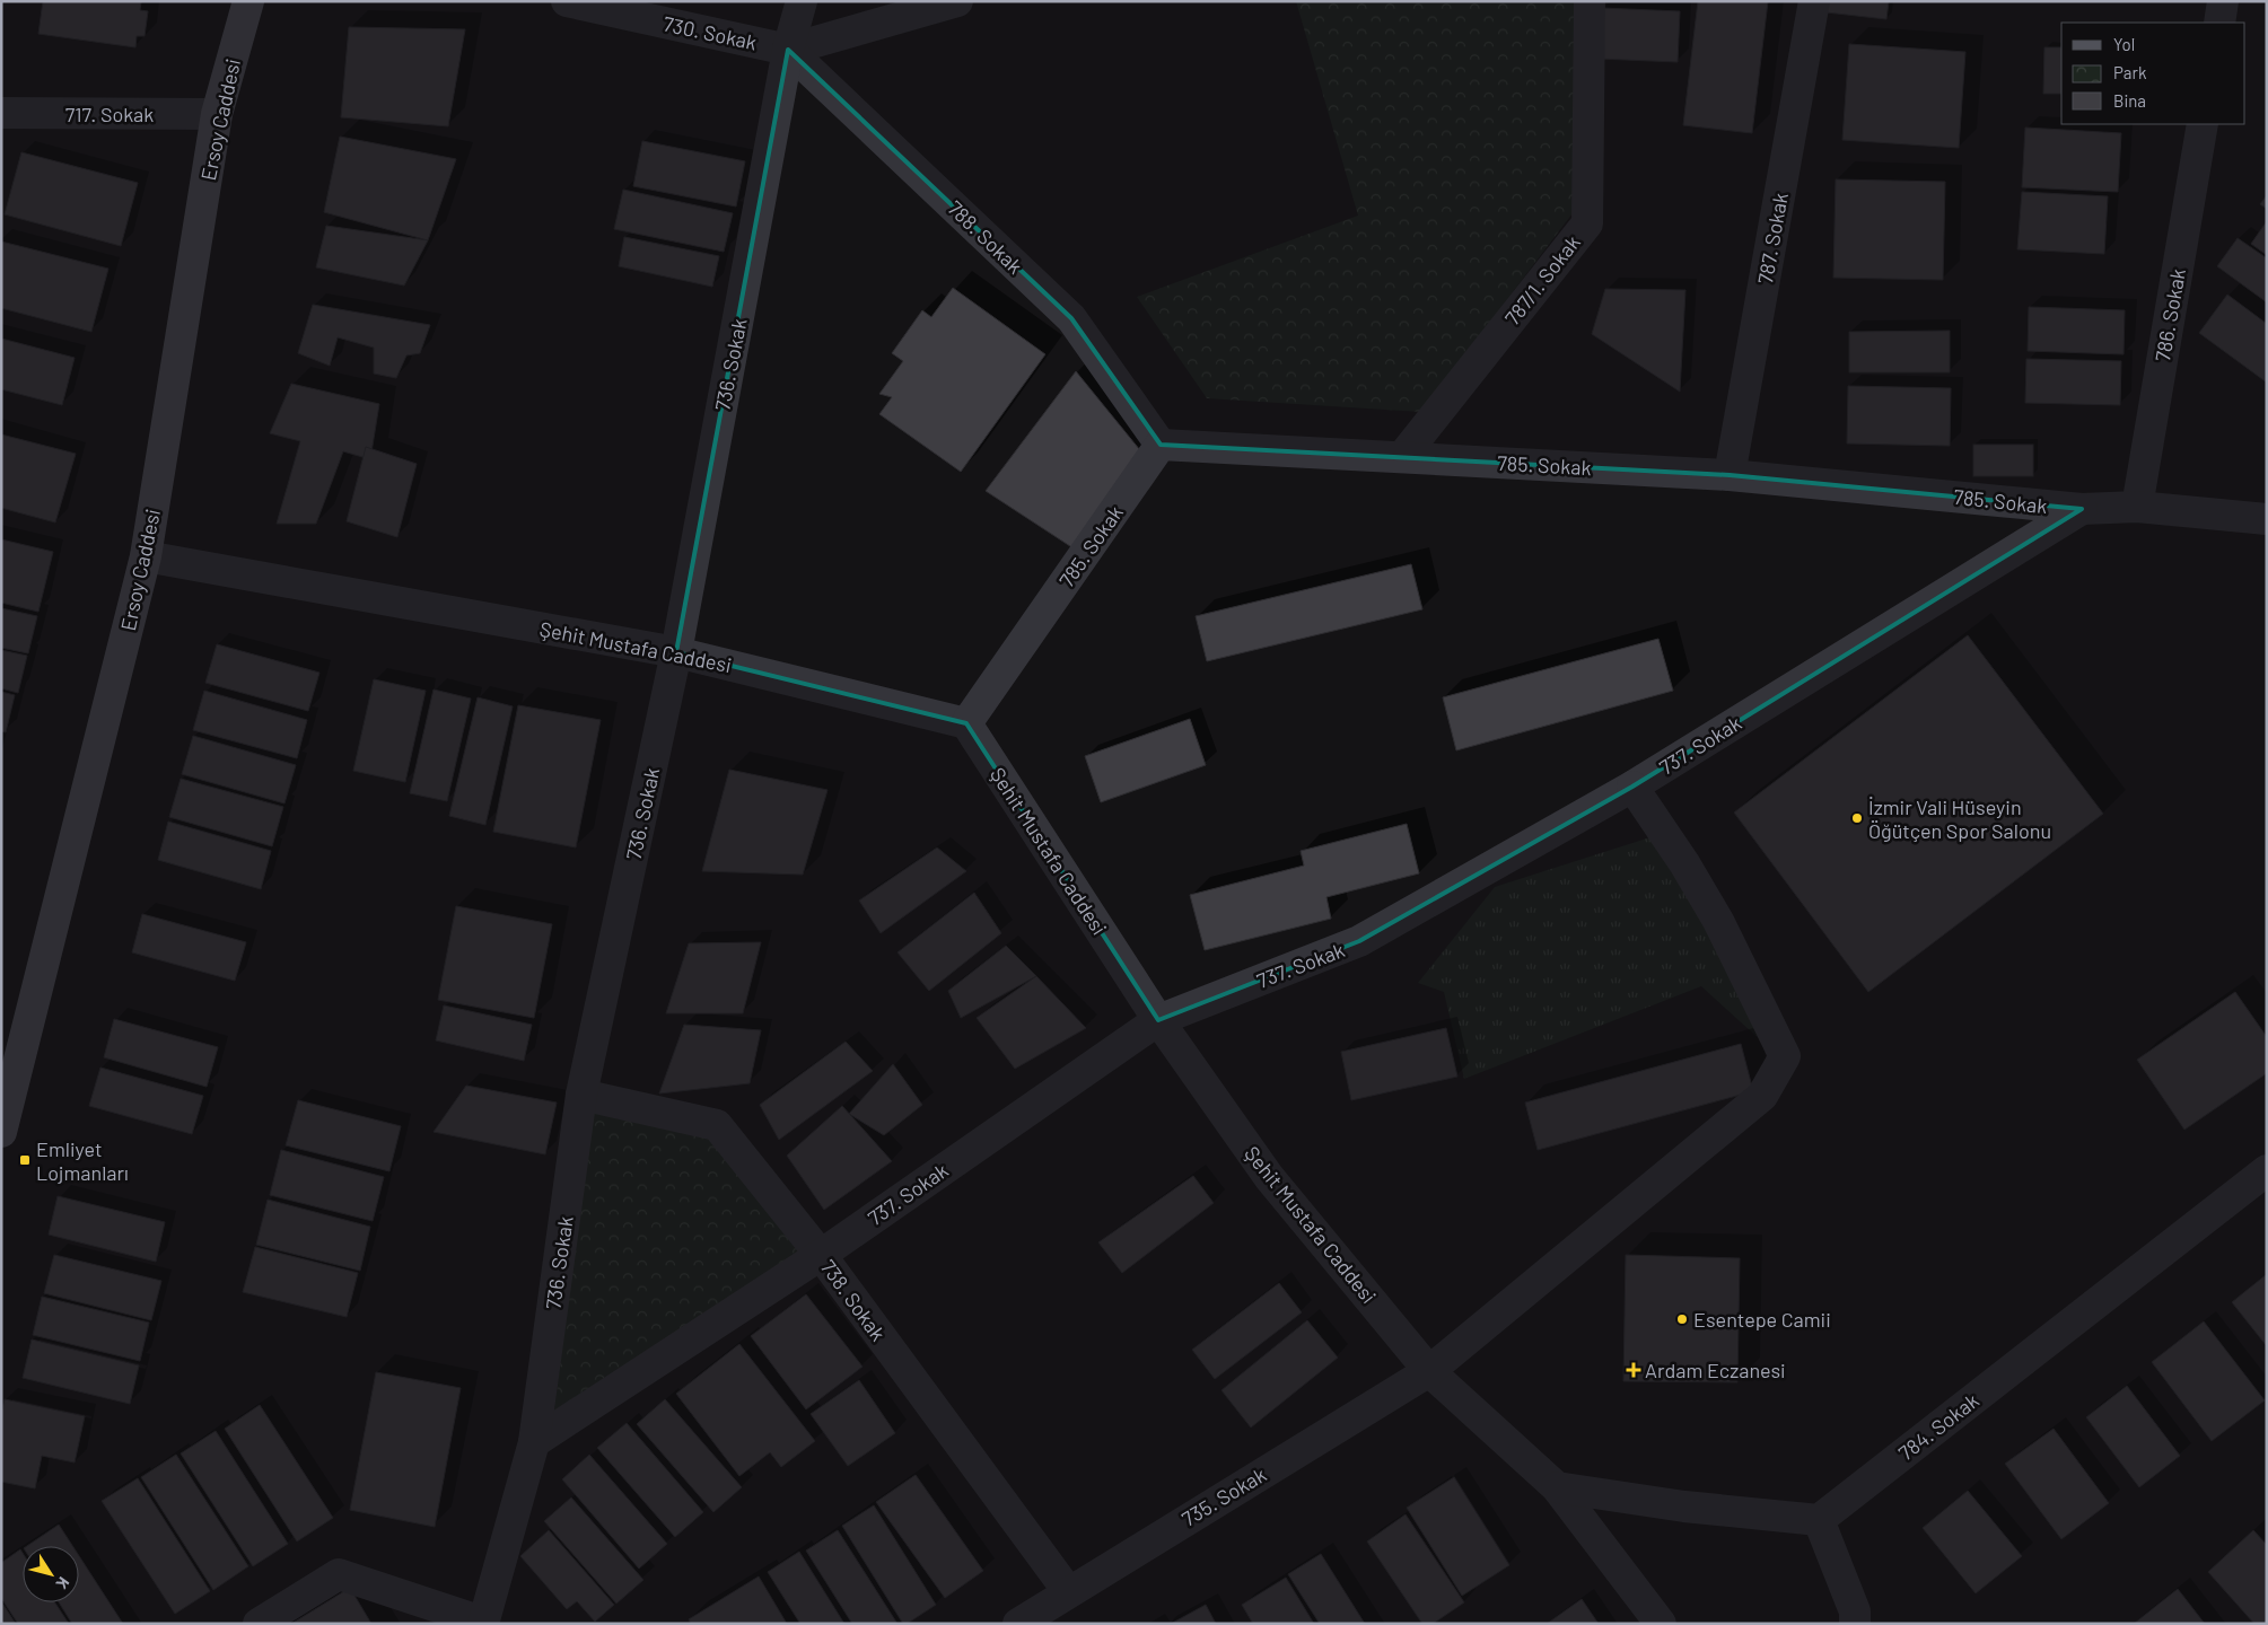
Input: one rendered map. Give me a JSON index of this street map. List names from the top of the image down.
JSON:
{
  "streets": {
    "main road": ["Ersoy Caddesi"],
    "street": [
      "730. Sokak",
      "717. Sokak",
      "788. Sokak",
      "787. Sokak",
      "787/1. Sokak",
      "786. Sokak",
      "736. Sokak",
      "785. Sokak",
      "Şehit Mustafa Caddesi",
      "737. Sokak",
      "738. Sokak",
      "784. Sokak",
      "735. Sokak"
    ]
  },
  "crossings": [
    ["730. Sokak", "788. Sokak"],
    ["730. Sokak", "736. Sokak"],
    ["717. Sokak", "Ersoy Caddesi"],
    ["Ersoy Caddesi", "Şehit Mustafa Caddesi"],
    ["788. Sokak", "736. Sokak"],
    ["788. Sokak", "785. Sokak"],
    ["787. Sokak", "785. Sokak"],
    ["787/1. Sokak", "785. Sokak"],
    ["786. Sokak", "785. Sokak"],
    ["736. Sokak", "Şehit Mustafa Caddesi"],
    ["736. Sokak", "737. Sokak"],
    ["736. Sokak", "738. Sokak"],
    ["785. Sokak", "Şehit Mustafa Caddesi"],
    ["785. Sokak", "737. Sokak"],
    ["Şehit Mustafa Caddesi", "737. Sokak"],
    ["Şehit Mustafa Caddesi", "735. Sokak"],
    ["737. Sokak", "738. Sokak"],
    ["737. Sokak", "735. Sokak"],
    ["738. Sokak", "735. Sokak"]
  ],
  "places": {
    "other": ["İzmir Vali Hüseyin Öğütçen Spor Salonu", "Esentepe Camii"],
    "transit": ["Emliyet Lojmanları"],
    "health": ["Ardam Eczanesi"]
  },
  "legend": ["Yol", "Park", "Bina"],
  "north": "bottom right"
}
